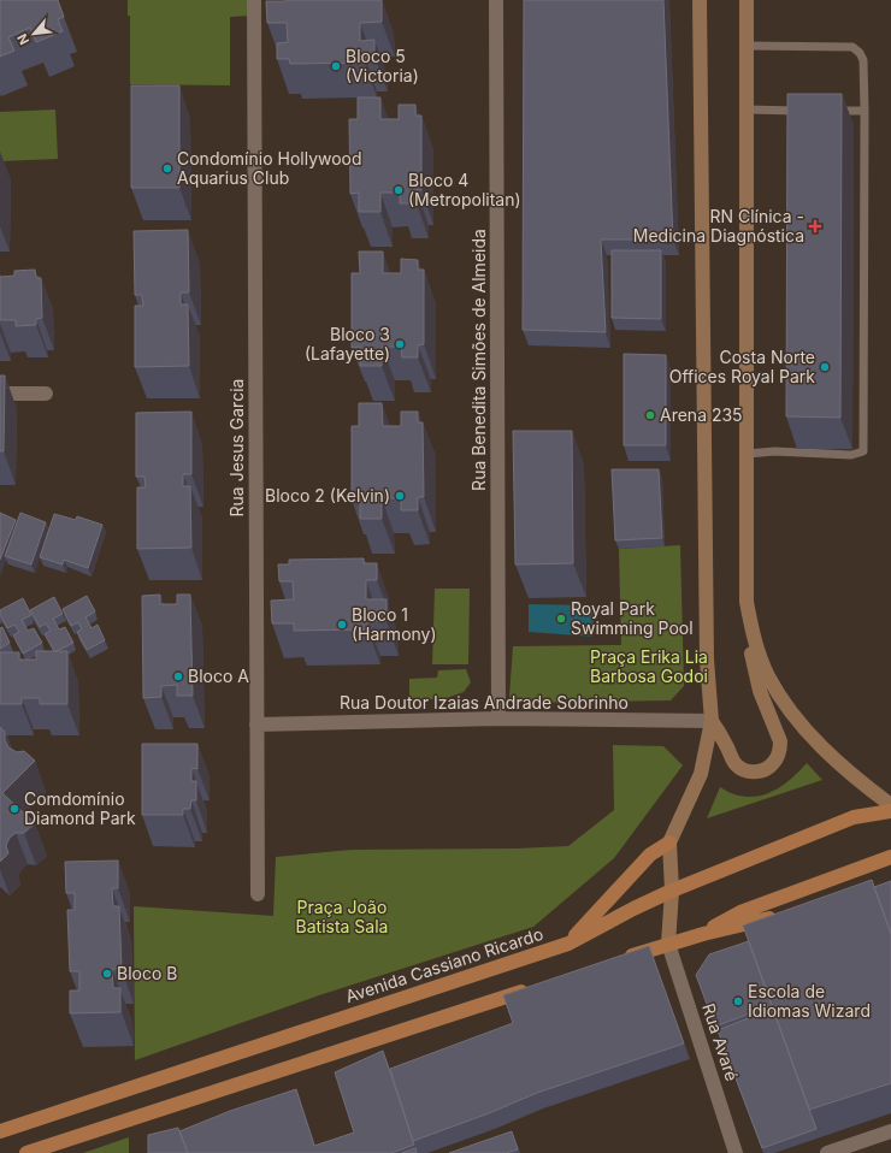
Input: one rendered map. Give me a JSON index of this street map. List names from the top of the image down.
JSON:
{
  "streets": {
    "main road": ["Avenida Cassiano Ricardo"],
    "street": [
      "Rua Benedita Simões de Almeida",
      "Rua Jesus Garcia",
      "Rua Doutor Izaias Andrade Sobrinho",
      "Rua Avaré"
    ]
  },
  "crossings": [
    ["Rua Benedita Simões de Almeida", "Rua Doutor Izaias Andrade Sobrinho"],
    ["Rua Jesus Garcia", "Rua Doutor Izaias Andrade Sobrinho"]
  ],
  "parks": ["Praça Erika Lia Barbosa Godoi", "Praça João Batista Sala"],
  "places": {
    "other": [
      "Bloco 5 (Victoria)",
      "Condomínio Hollywood Aquarius Club",
      "Bloco 4 (Metropolitan)",
      "Bloco 3 (Lafayette)",
      "Costa Norte Offices Royal Park",
      "Arena 235",
      "Bloco 2 (Kelvin)",
      "Royal Park Swimming Pool",
      "Bloco 1 (Harmony)",
      "Bloco A",
      "Comdomínio Diamond Park",
      "Bloco B",
      "Escola de Idiomas Wizard"
    ],
    "health": ["RN Clínica - Medicina Diagnóstica"]
  },
  "north": "bottom left"
}
